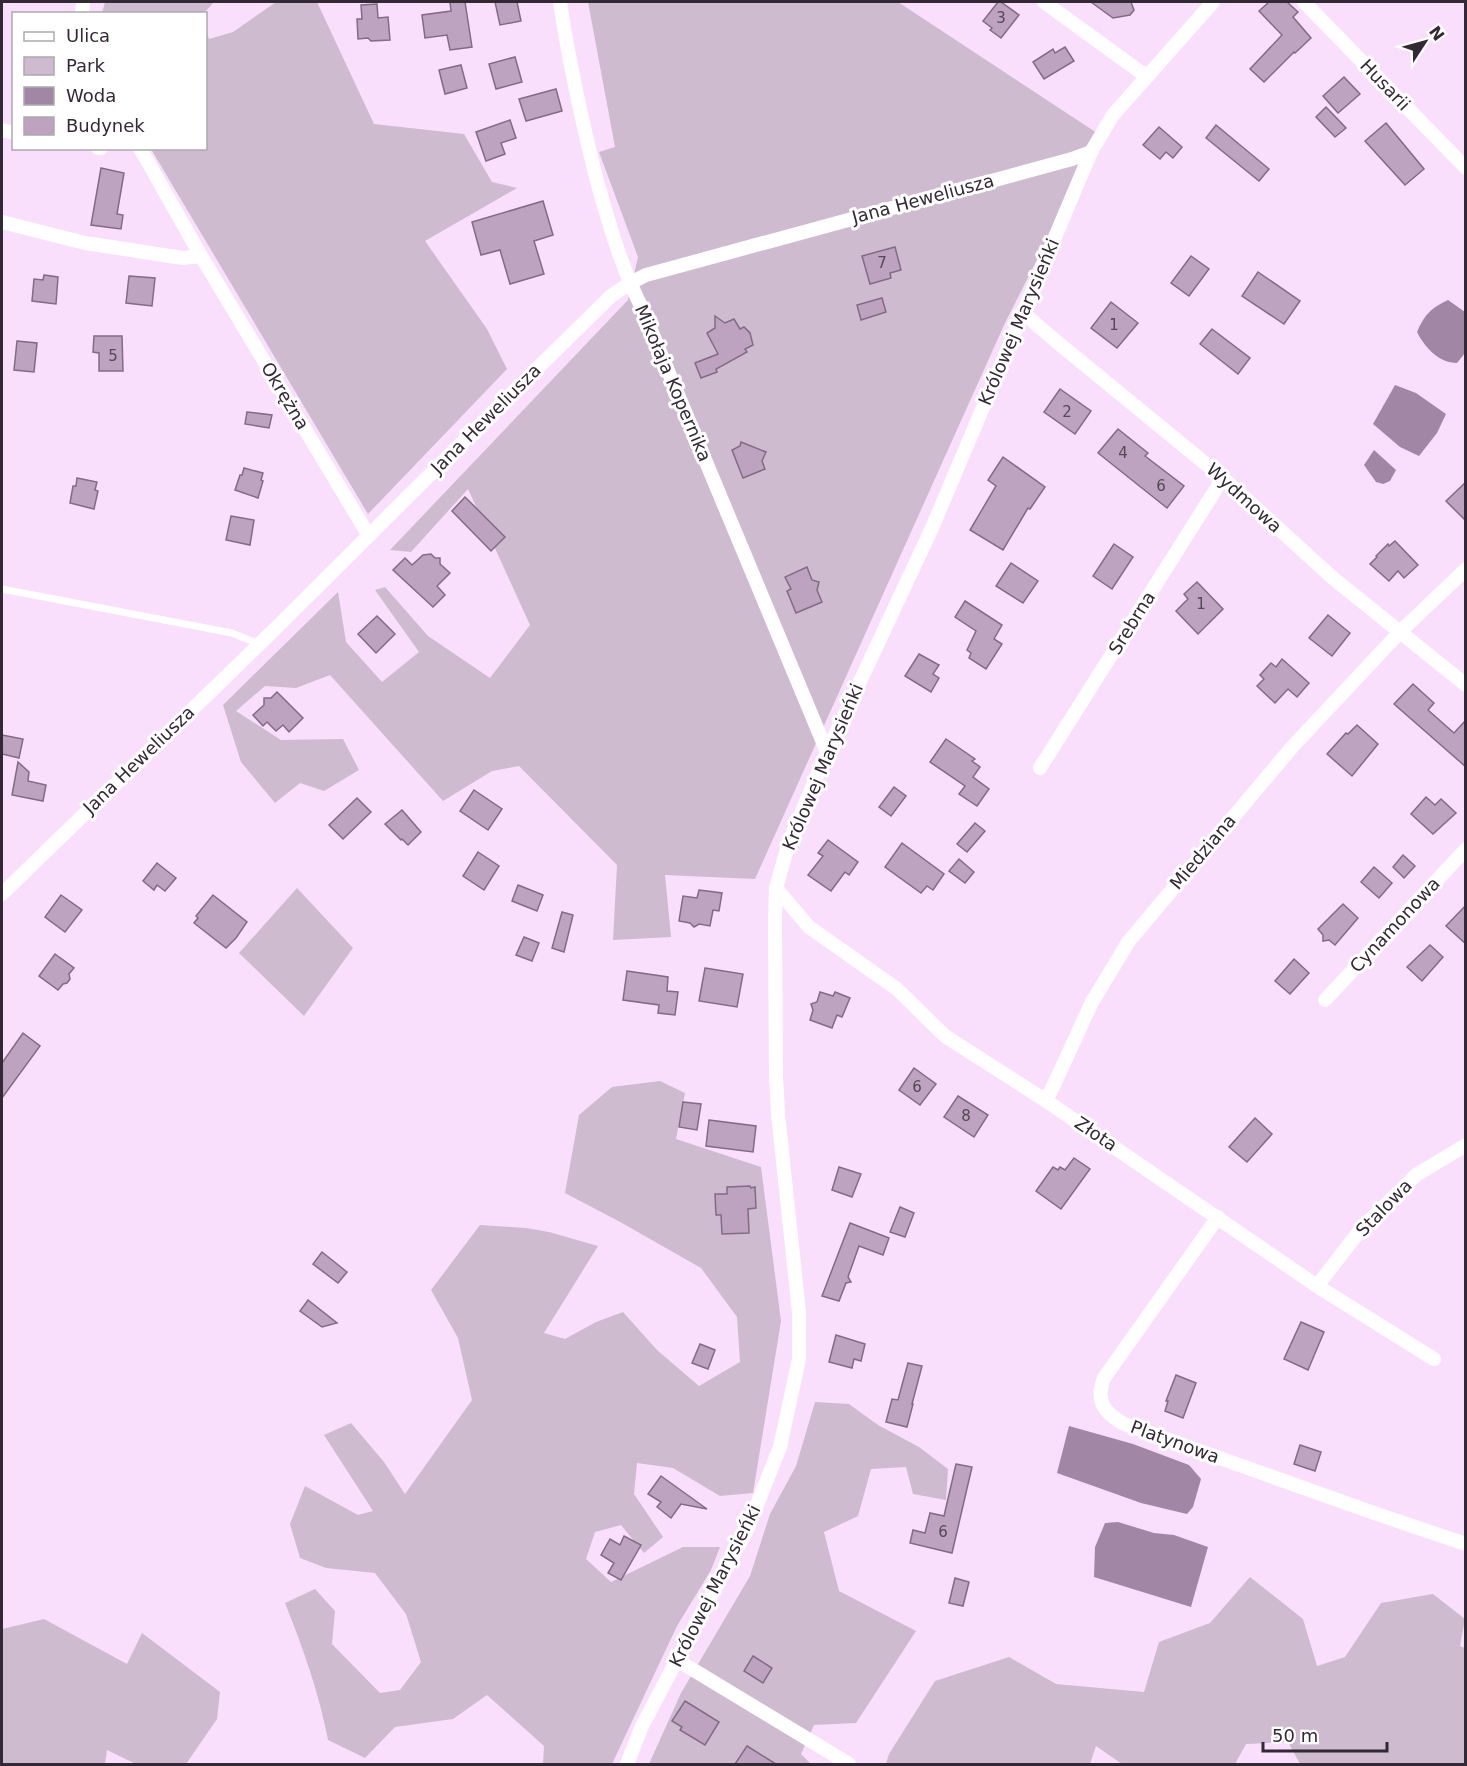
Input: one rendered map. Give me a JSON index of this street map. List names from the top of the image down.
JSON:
{
  "streets": {
    "street": [
      "Husarii",
      "Jana Heweliusza",
      "Królowej Marysieńki",
      "Mikołaja Kopernika",
      "Okrężna",
      "Wydmowa",
      "Srebrna",
      "Miedziana",
      "Cynamonowa",
      "Złota",
      "Stalowa",
      "Platynowa"
    ]
  },
  "crossings": [
    ["Jana Heweliusza", "Królowej Marysieńki"],
    ["Jana Heweliusza", "Mikołaja Kopernika"],
    ["Jana Heweliusza", "Okrężna"],
    ["Królowej Marysieńki", "Mikołaja Kopernika"],
    ["Królowej Marysieńki", "Wydmowa"],
    ["Królowej Marysieńki", "Złota"],
    ["Wydmowa", "Srebrna"],
    ["Wydmowa", "Miedziana"],
    ["Miedziana", "Złota"],
    ["Złota", "Stalowa"],
    ["Złota", "Platynowa"]
  ],
  "house_numbers": [
    "3",
    "7",
    "1",
    "5",
    "2",
    "4",
    "6",
    "1",
    "6",
    "8",
    "6"
  ],
  "legend": [
    "Ulica",
    "Park",
    "Woda",
    "Budynek"
  ],
  "scale_bar": "50 m",
  "north": "top right"
}
